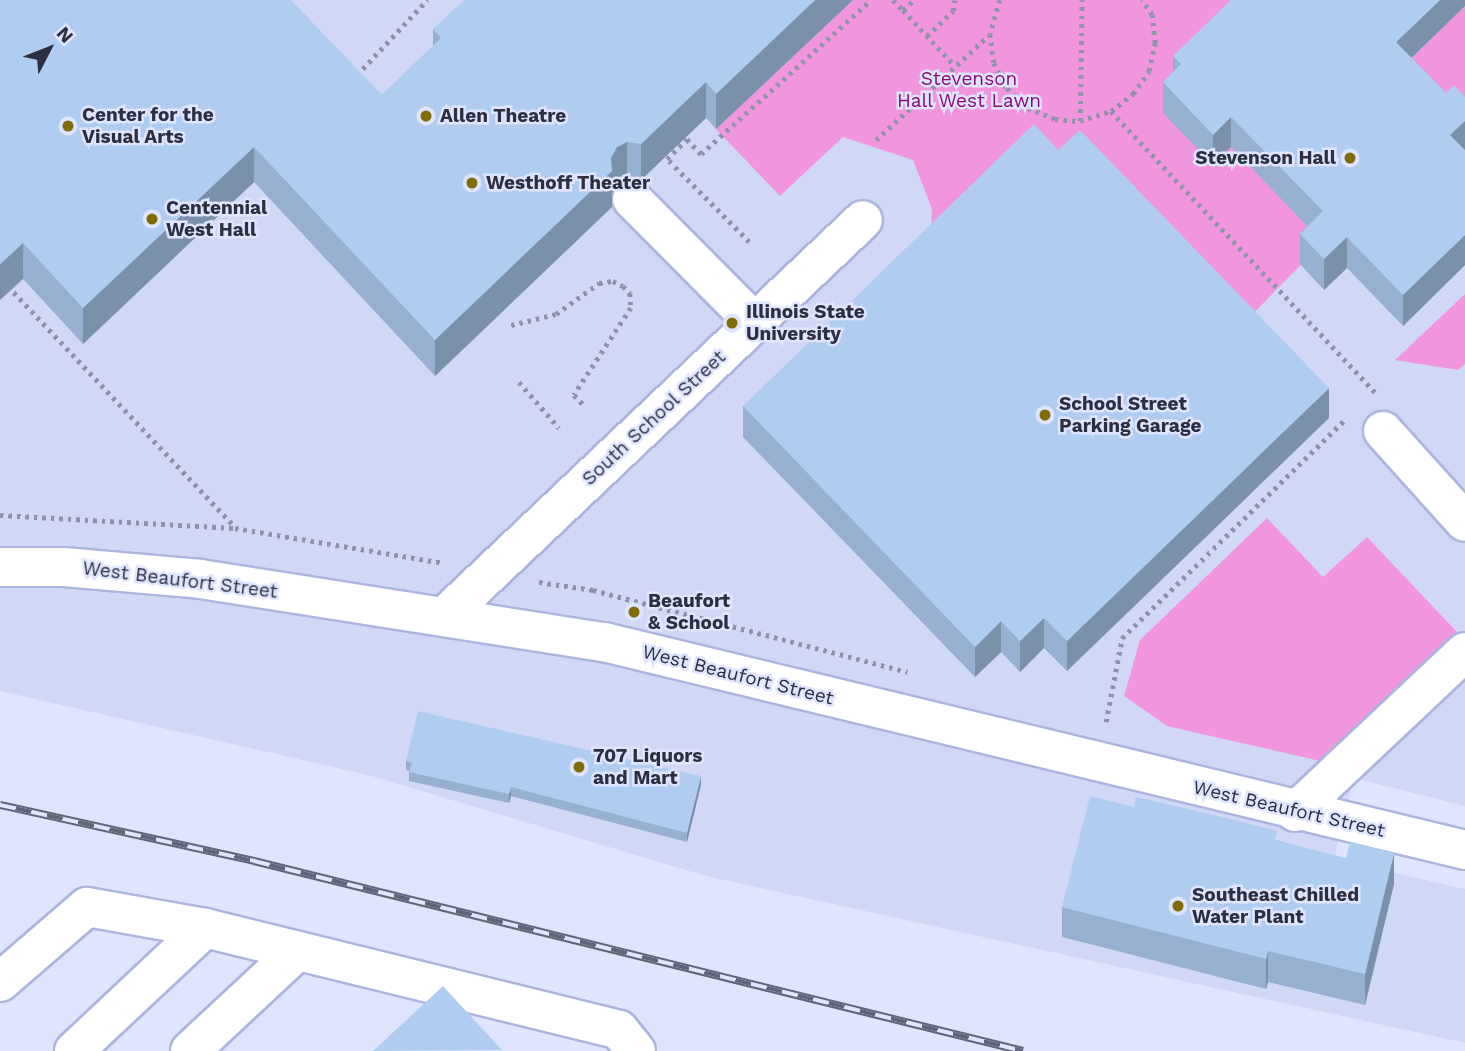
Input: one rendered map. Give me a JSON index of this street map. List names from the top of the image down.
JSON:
{
  "streets": {
    "street": ["South School Street", "West Beaufort Street"]
  },
  "crossings": [
    ["South School Street", "West Beaufort Street"]
  ],
  "parks": ["Stevenson Hall West Lawn"],
  "places": [
    "Allen Theatre",
    "Center for the Visual Arts",
    "Stevenson Hall",
    "Westhoff Theater",
    "Centennial West Hall",
    "Illinois State University",
    "School Street Parking Garage",
    "Beaufort & School",
    "707 Liquors and Mart",
    "Southeast Chilled Water Plant"
  ],
  "north": "top right"
}
